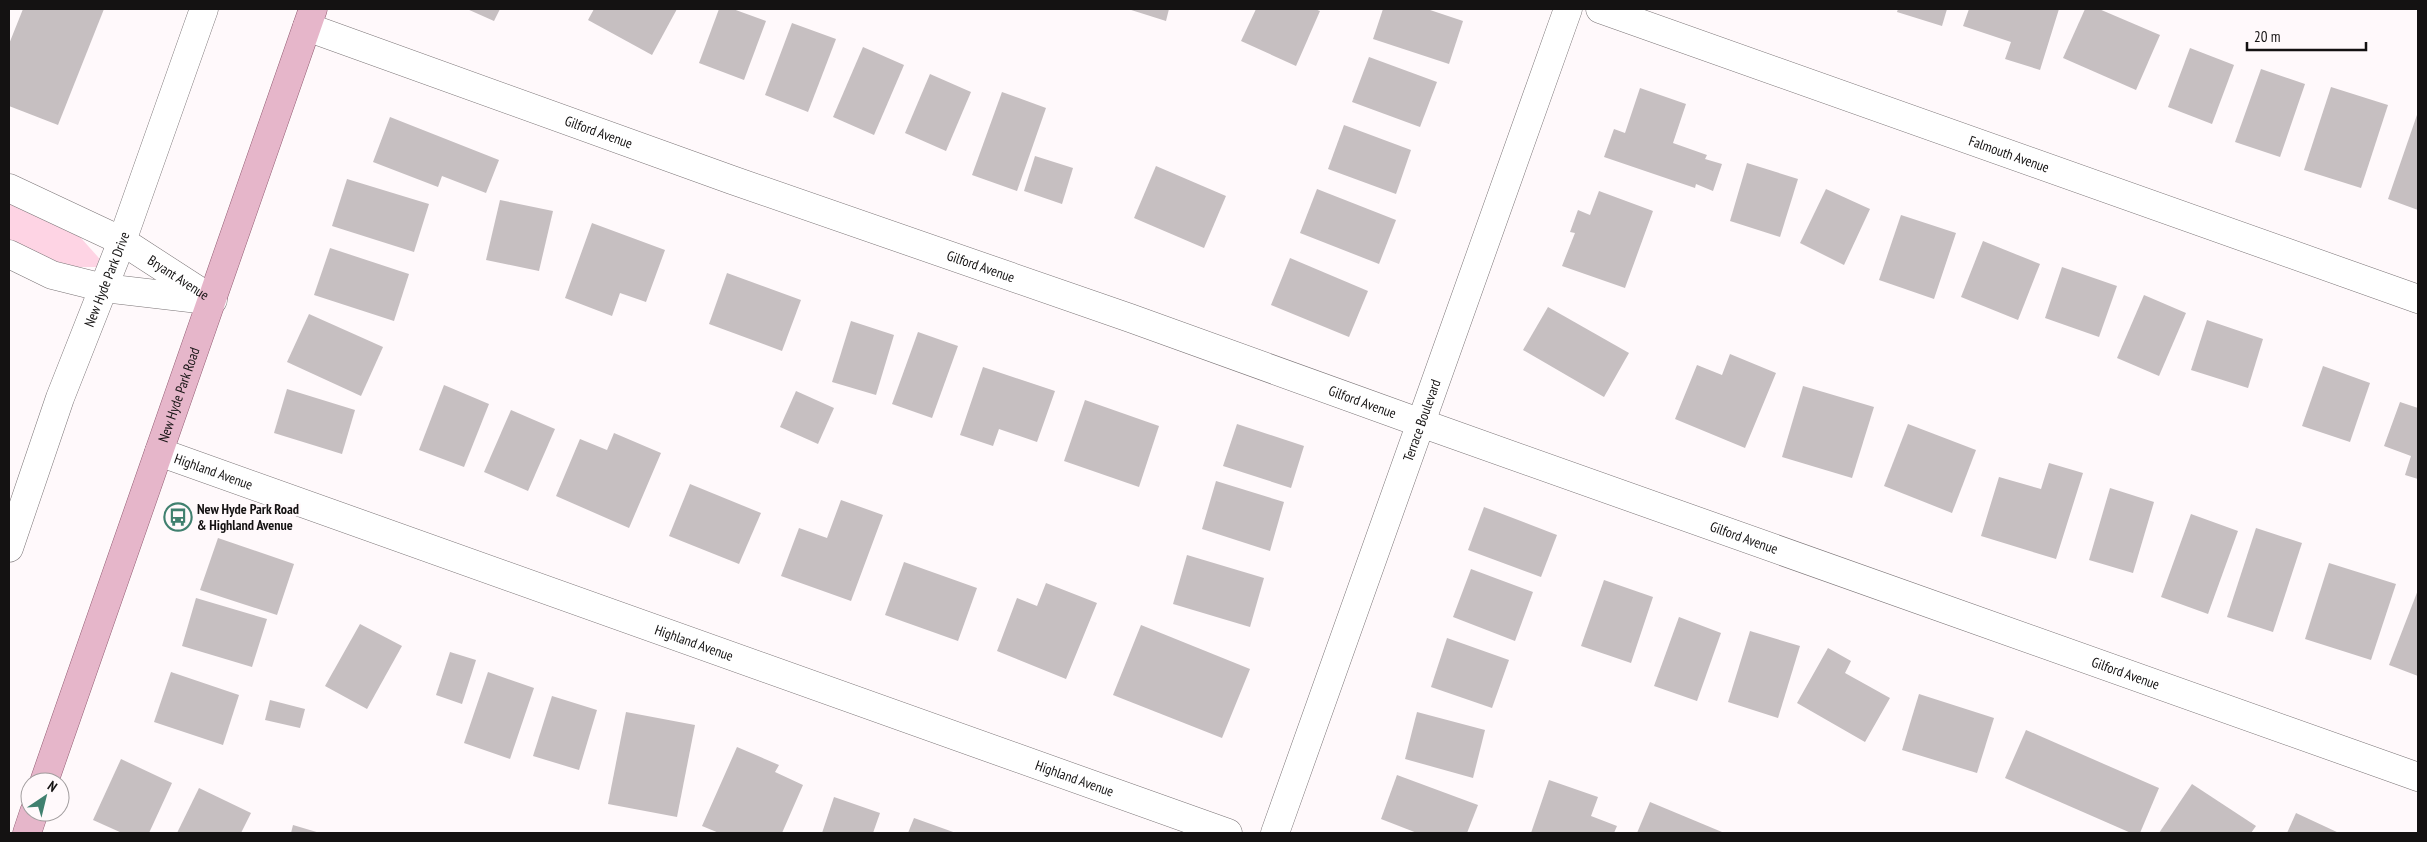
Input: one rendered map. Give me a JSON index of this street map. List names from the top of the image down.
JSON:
{
  "streets": {
    "main road": ["New Hyde Park Road"],
    "street": [
      "Gilford Avenue",
      "Falmouth Avenue",
      "Bryant Avenue",
      "New Hyde Park Drive",
      "Terrace Boulevard",
      "Highland Avenue"
    ]
  },
  "crossings": [
    ["Gilford Avenue", "New Hyde Park Road"],
    ["Gilford Avenue", "Terrace Boulevard"],
    ["Bryant Avenue", "New Hyde Park Drive"],
    ["Bryant Avenue", "New Hyde Park Road"],
    ["New Hyde Park Road", "Highland Avenue"]
  ],
  "places": {
    "bus stop": ["New Hyde Park Road & Highland Avenue"]
  },
  "scale_bar": "20 m",
  "north": "top right"
}
